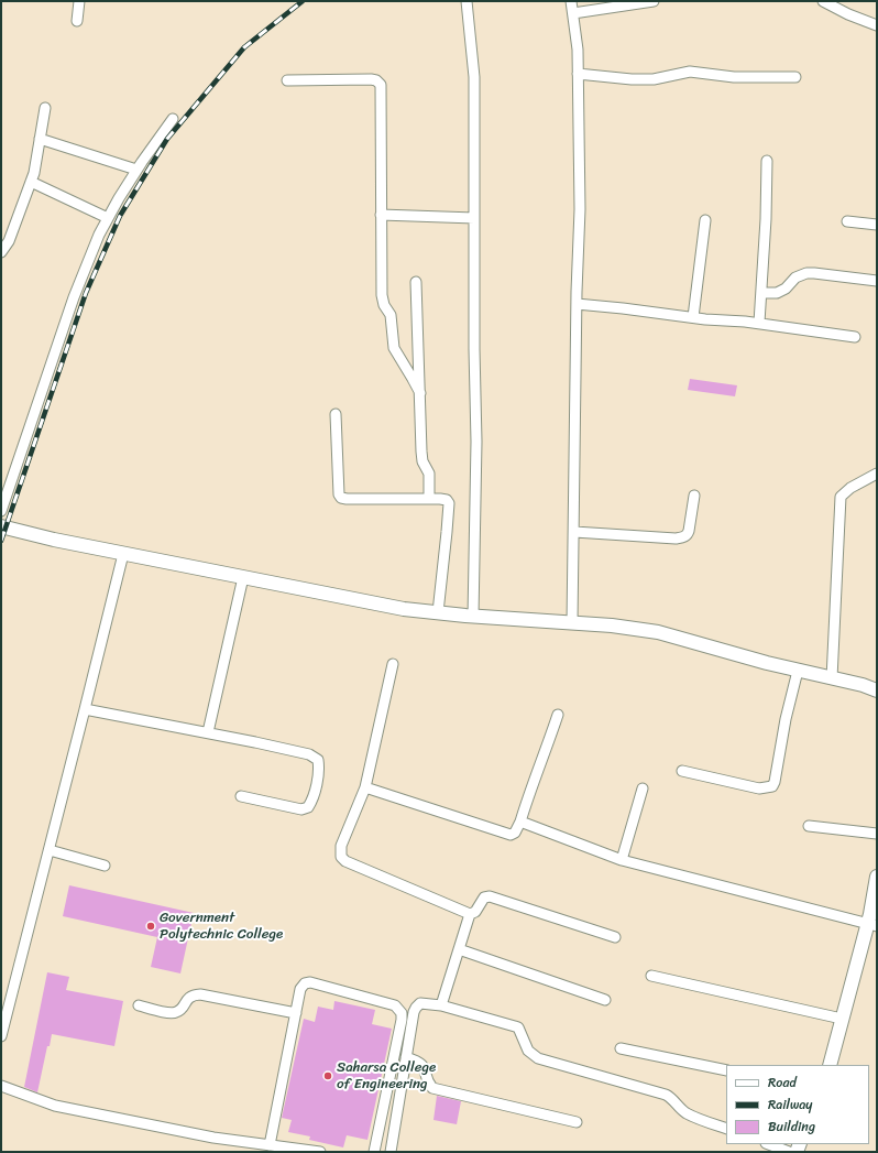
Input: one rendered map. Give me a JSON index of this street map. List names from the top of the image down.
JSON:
{
  "places": ["Government Polytechnic College", "Saharsa College of Engineering"],
  "legend": ["Road", "Railway", "Building"]
}
